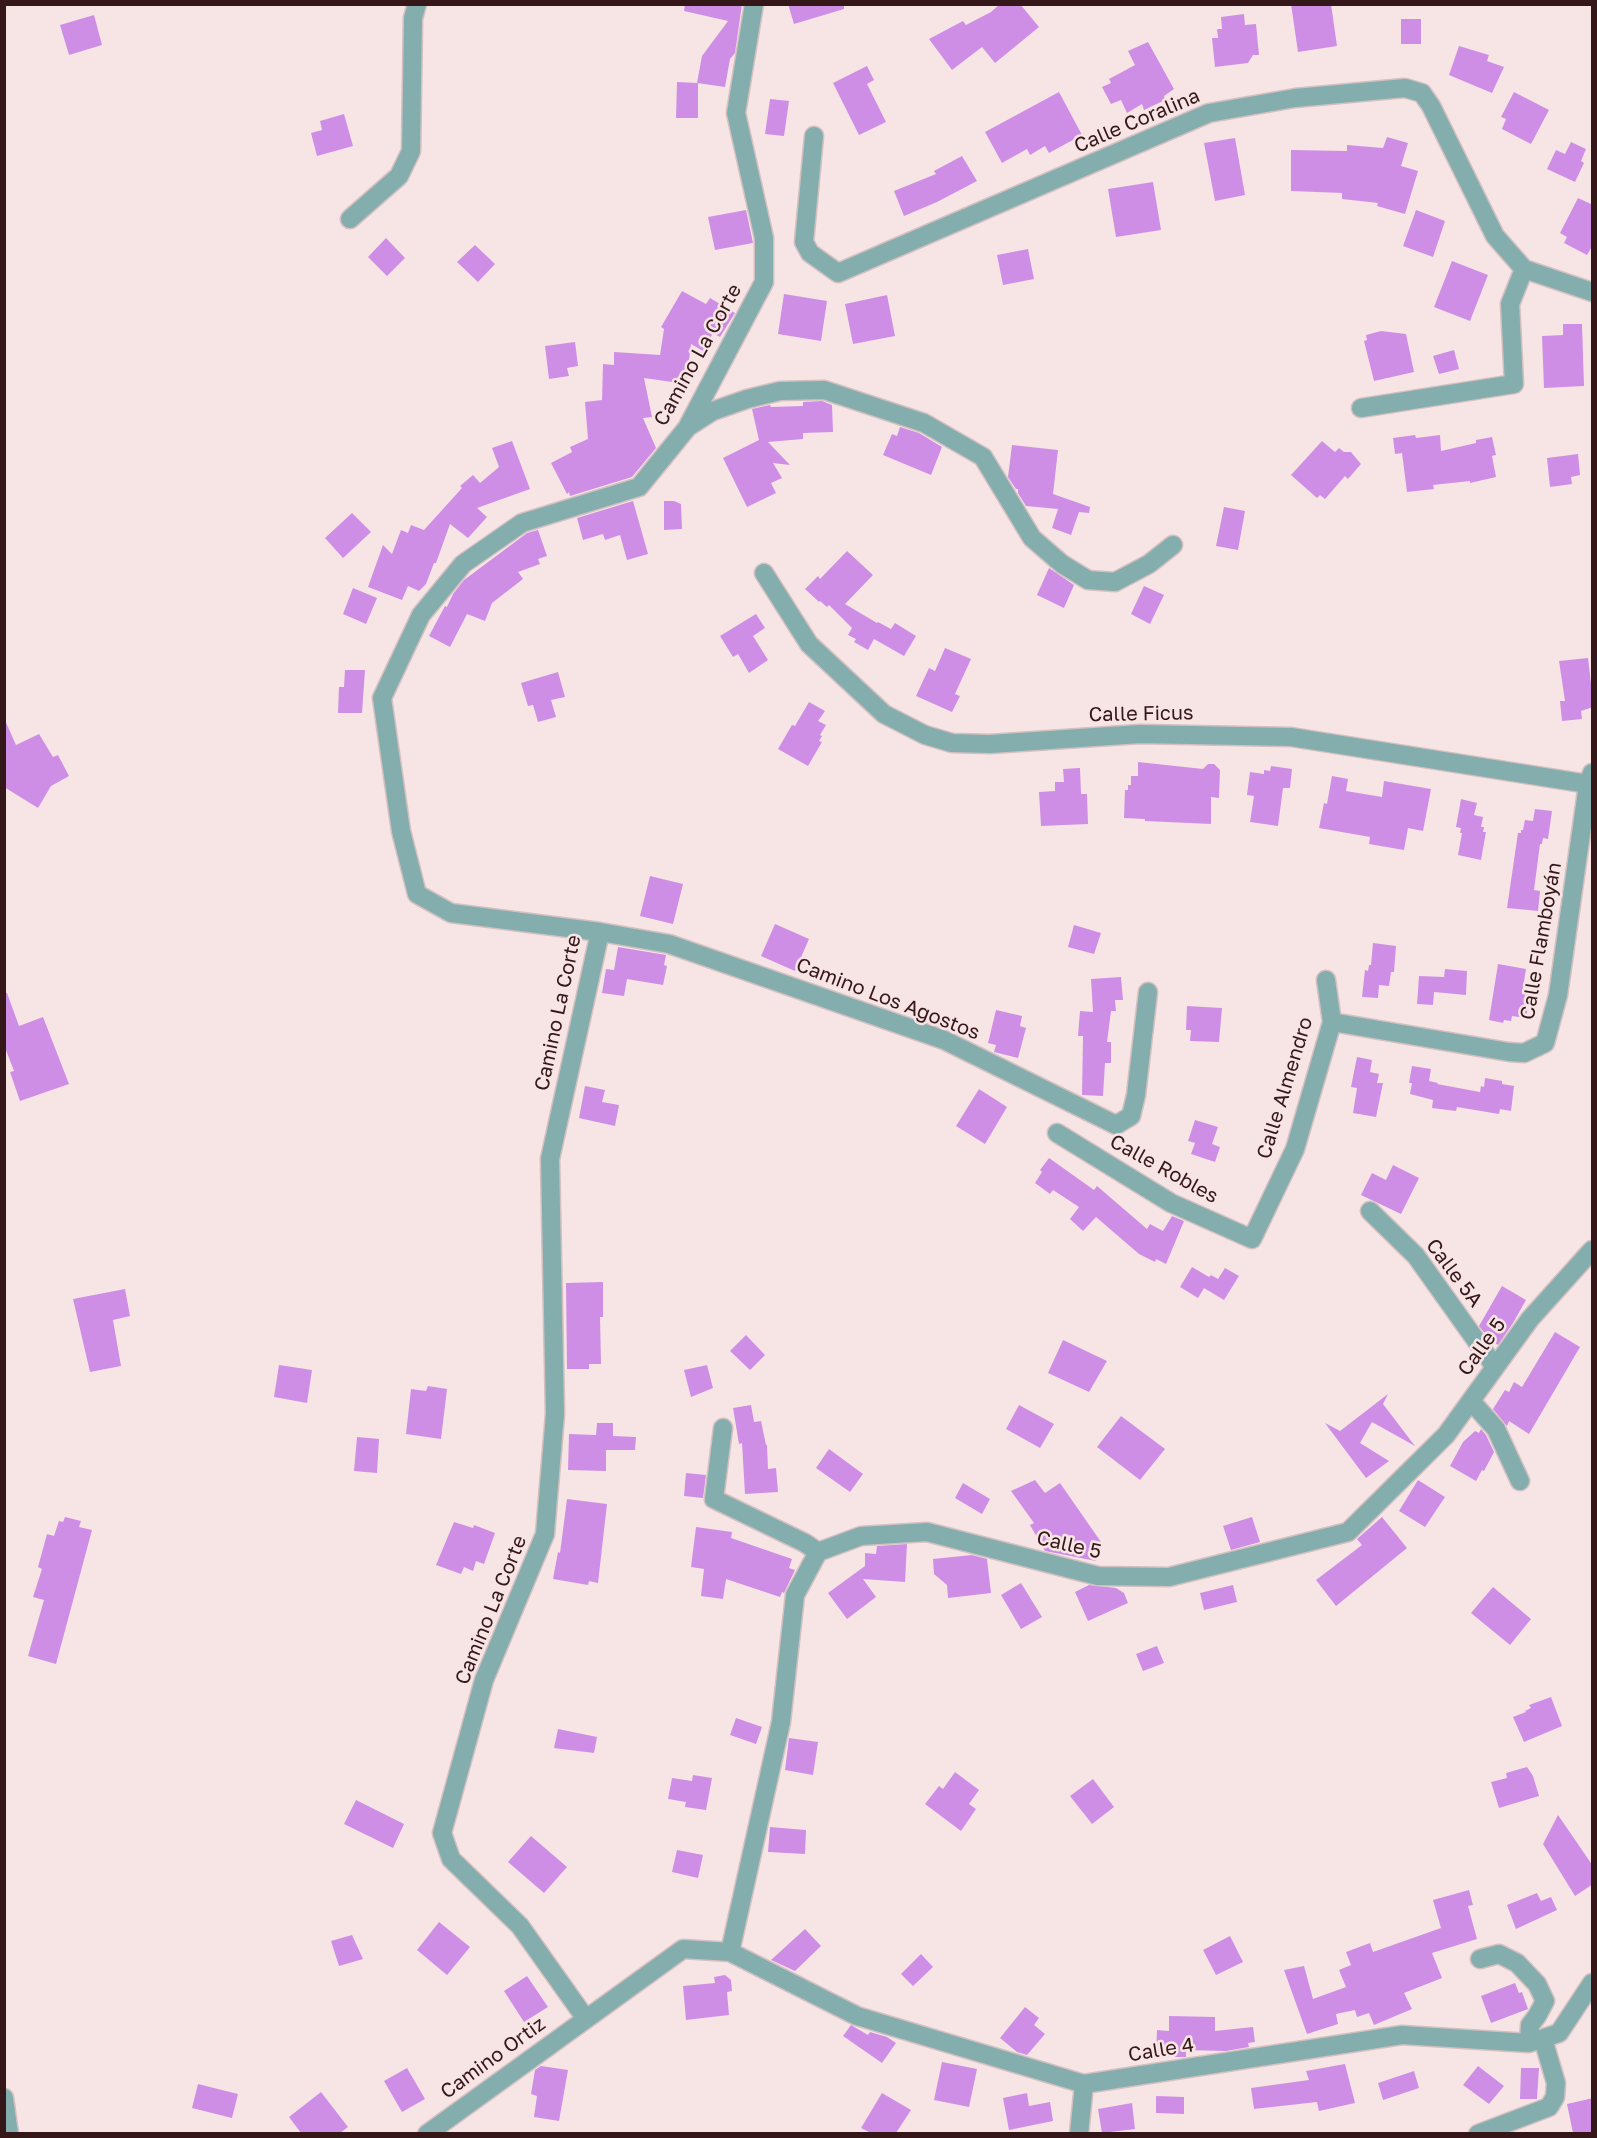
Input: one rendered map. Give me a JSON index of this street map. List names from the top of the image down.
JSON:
{
  "streets": {
    "street": [
      "Calle Coralina",
      "Camino La Corte",
      "Calle Ficus",
      "Calle Flamboyán",
      "Camino Los Agostos",
      "Calle Almendro",
      "Calle Robles",
      "Calle 5A",
      "Calle 5",
      "Calle 4",
      "Camino Ortiz"
    ]
  },
  "crossings": [
    ["Camino La Corte", "Camino Los Agostos"],
    ["Camino La Corte", "Camino Ortiz"],
    ["Calle Ficus", "Calle Flamboyán"],
    ["Calle Flamboyán", "Calle Almendro"],
    ["Calle Almendro", "Calle Robles"],
    ["Calle 5A", "Calle 5"]
  ]
}
